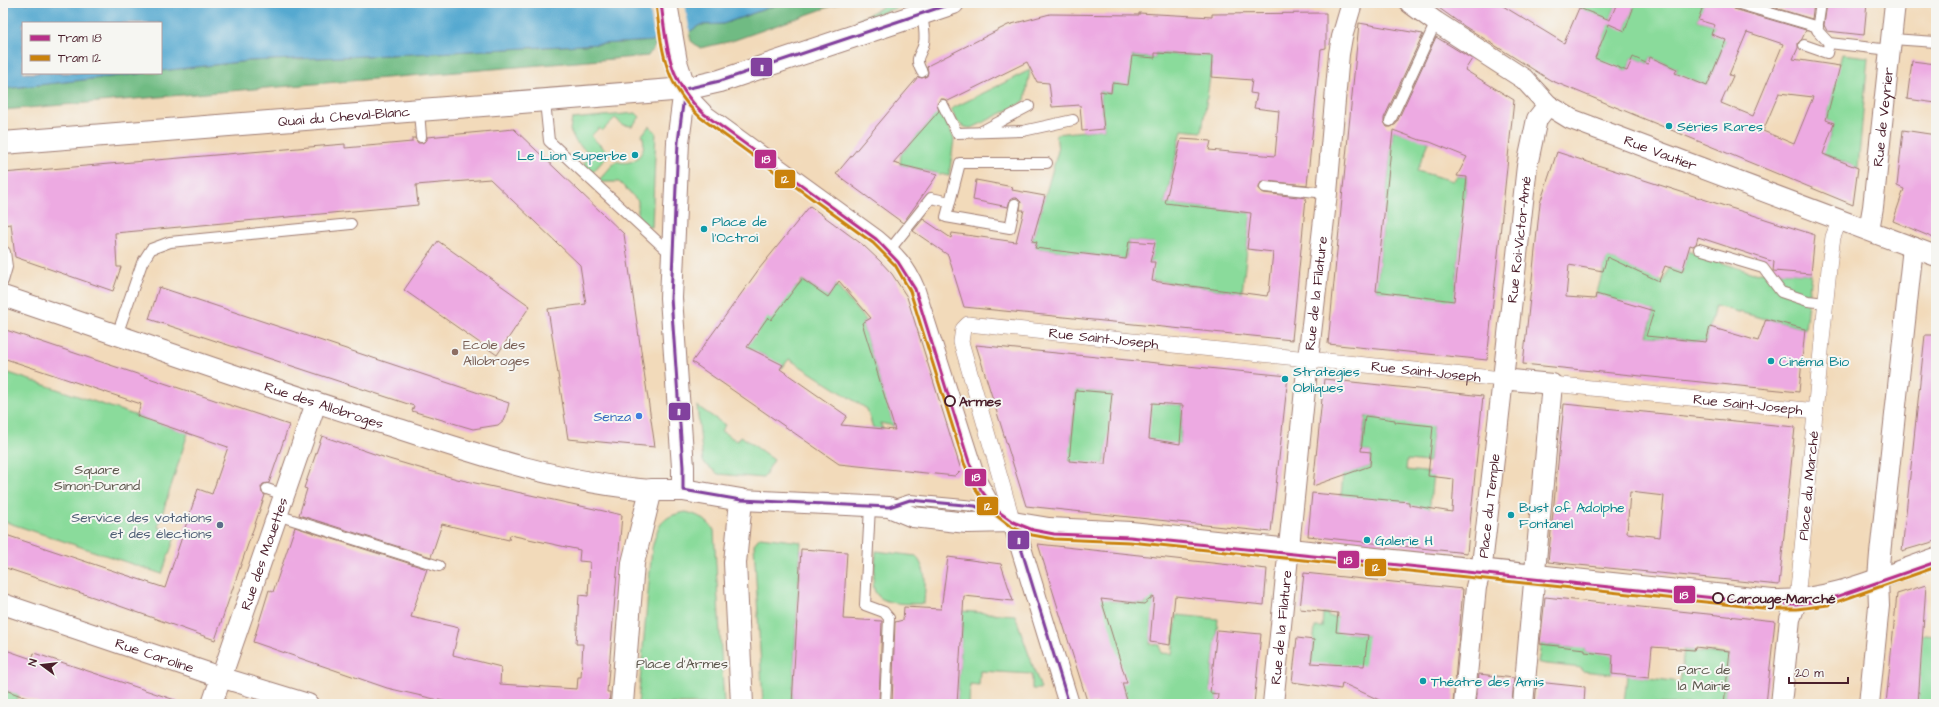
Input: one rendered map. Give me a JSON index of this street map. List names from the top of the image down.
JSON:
{
  "streets": {
    "street": [
      "Quai du Cheval-Blanc",
      "Rue de Veyrier",
      "Rue Vautier",
      "Rue Roi-Victor-Amé",
      "Rue de la Filature",
      "Rue Saint-Joseph",
      "Rue des Allobroges",
      "Place du Marché",
      "Place du Temple",
      "Rue des Mouettes",
      "Rue Caroline"
    ]
  },
  "crossings": [
    ["Rue de Veyrier", "Rue Vautier"],
    ["Rue Vautier", "Rue Roi-Victor-Amé"],
    ["Rue Vautier", "Place du Marché"],
    ["Rue Roi-Victor-Amé", "Rue Saint-Joseph"],
    ["Rue Roi-Victor-Amé", "Place du Temple"],
    ["Rue de la Filature", "Rue Saint-Joseph"],
    ["Rue Saint-Joseph", "Place du Marché"],
    ["Rue Saint-Joseph", "Place du Temple"],
    ["Rue des Allobroges", "Rue des Mouettes"],
    ["Rue des Mouettes", "Rue Caroline"]
  ],
  "parks": ["Square Simon-Durand", "Place d'Armes", "Parc de la Mairie"],
  "places": [
    "Séries Rares",
    "Le Lion Superbe",
    "Place de l'Octroi",
    "Ecole des Allobroges",
    "Cinéma Bio",
    "Strategies Obliques",
    "Armes",
    "Senza",
    "Bust of Adolphe Fontanel",
    "Service des votations et des élections",
    "Galerie H",
    "Carouge-Marché",
    "Théatre des Amis"
  ],
  "lines": ["tram line 18", "transit line 11", "tram line 12"],
  "legend": ["Tram 18", "Tram 12"],
  "scale_bar": "20 m",
  "north": "left"
}
